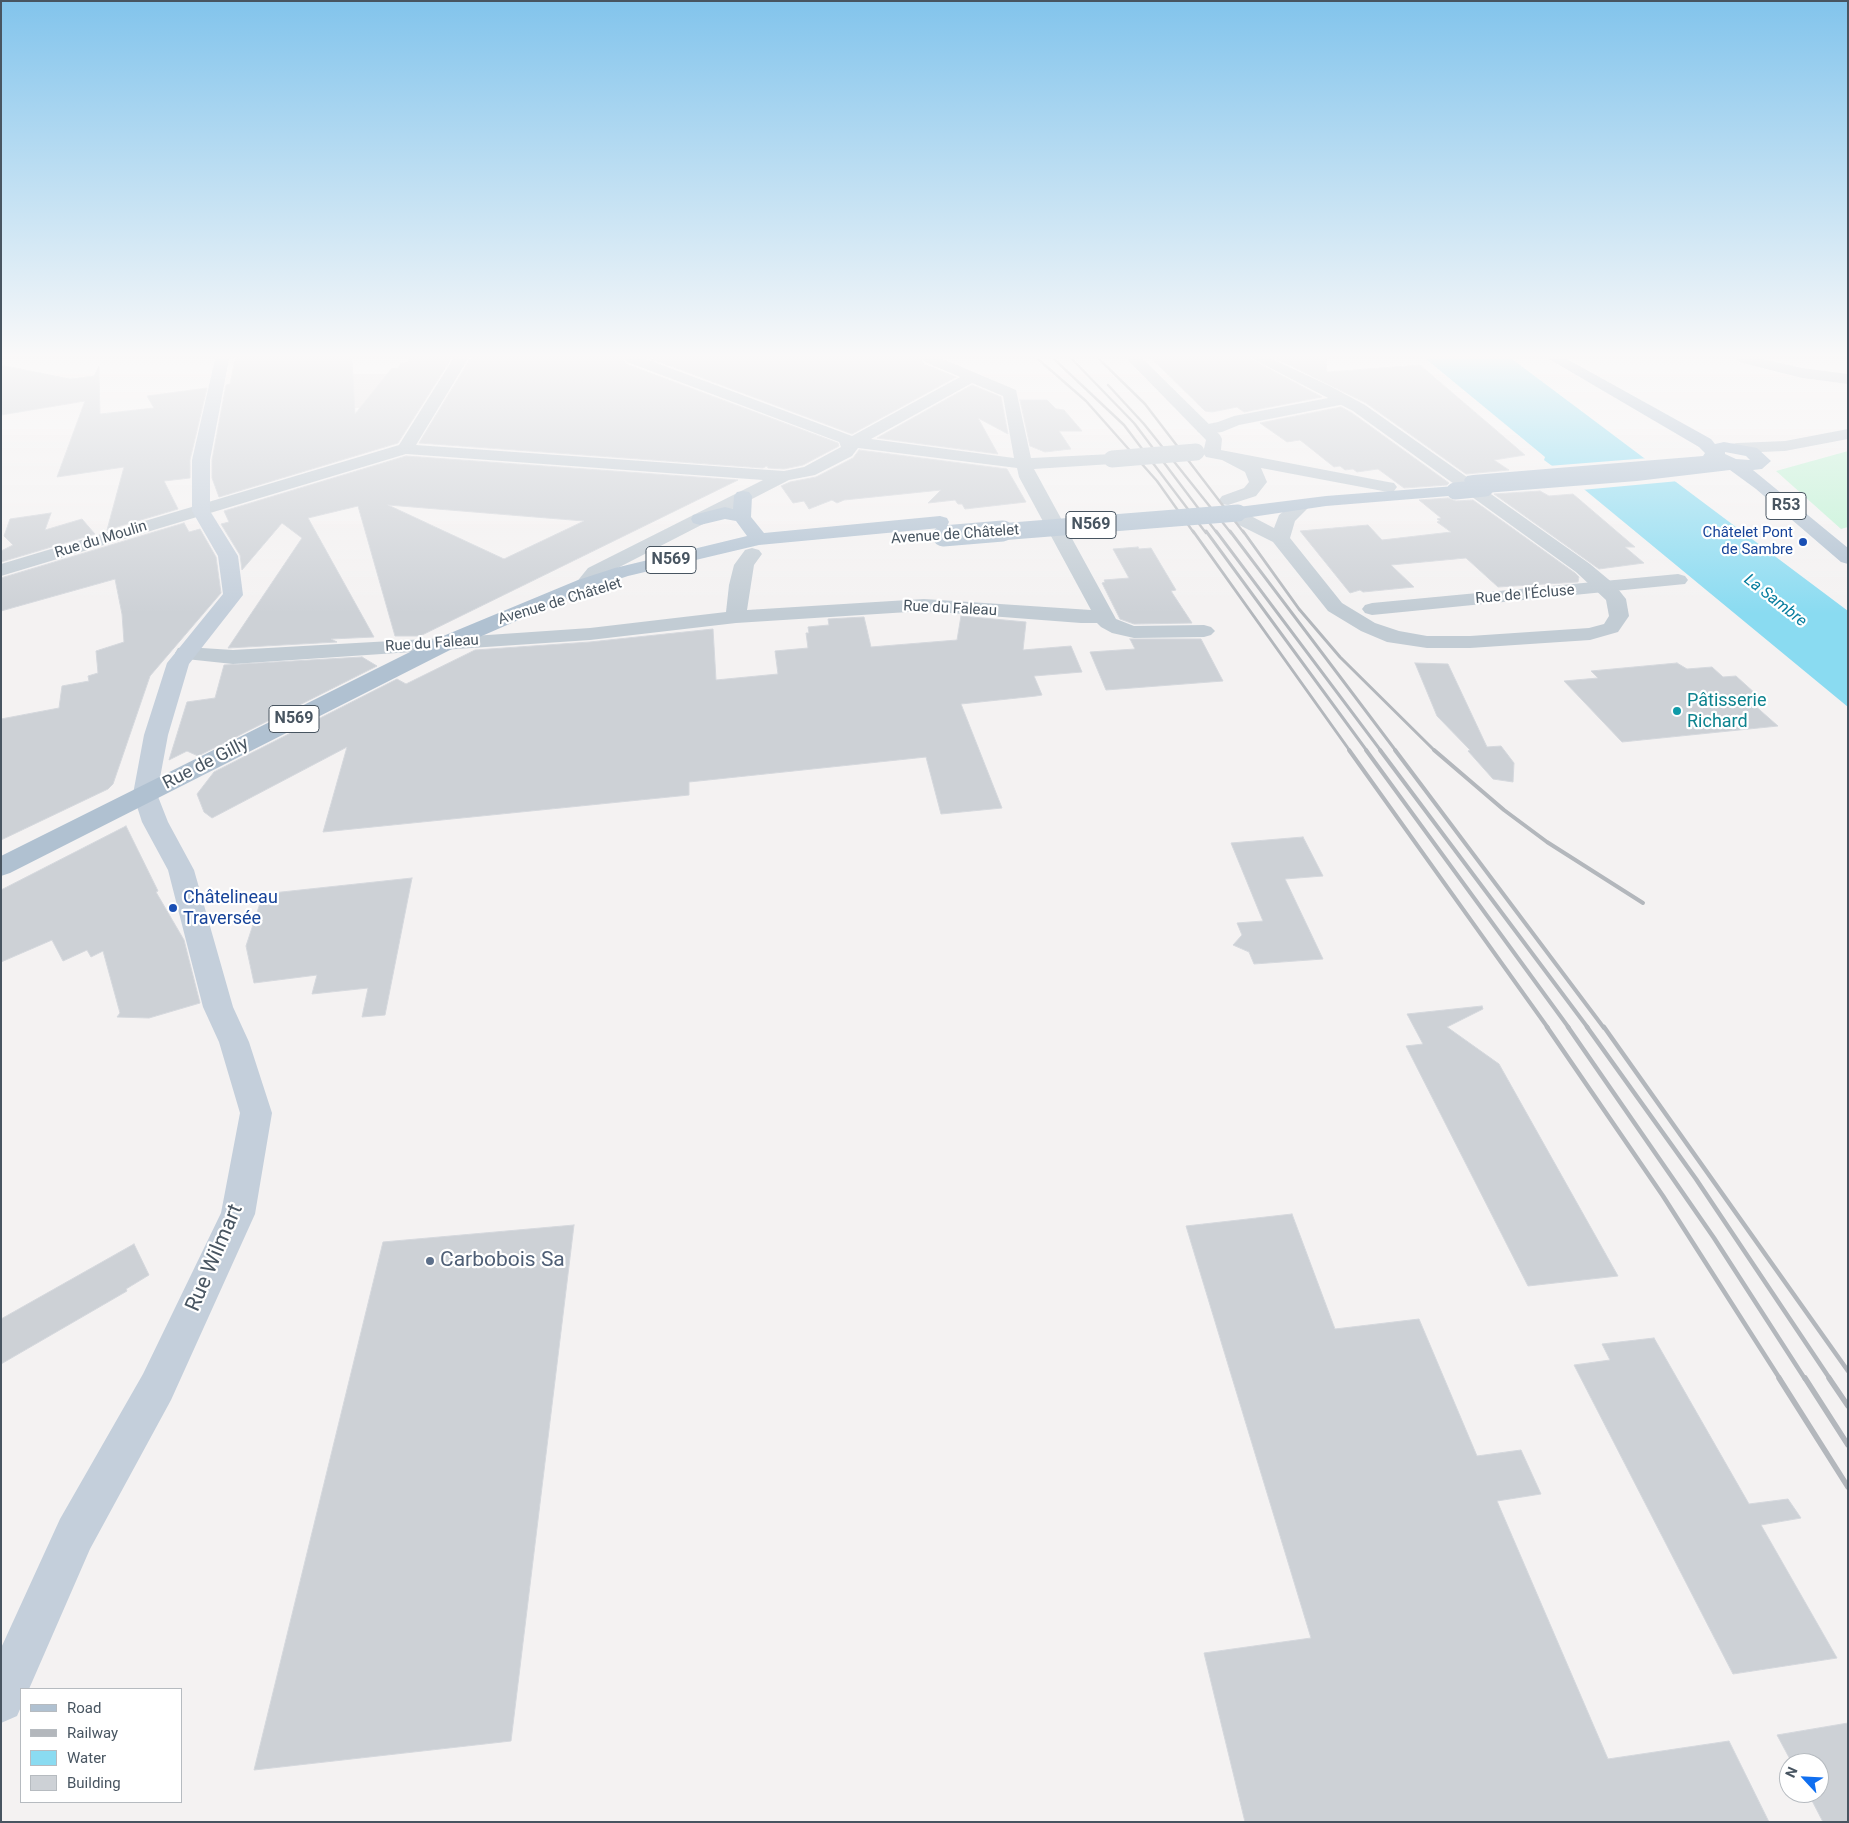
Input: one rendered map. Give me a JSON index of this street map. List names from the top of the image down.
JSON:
{
  "streets": {
    "main road": [
      "R53",
      "N569",
      "Avenue de Châtelet",
      "Rue de Gilly",
      "Rue Wilmart"
    ],
    "street": ["Rue du Moulin", "Rue de l'Écluse", "Rue du Faleau"]
  },
  "crossings": [
    ["R53", "N569"],
    ["R53", "Avenue de Châtelet"],
    ["N569", "Avenue de Châtelet"],
    ["Avenue de Châtelet", "Rue de Gilly"],
    ["Rue du Faleau", "Rue de Gilly"],
    ["Rue de Gilly", "Rue Wilmart"]
  ],
  "water": ["La Sambre"],
  "places": [
    "Châtelet Pont de Sambre",
    "Pâtisserie Richard",
    "Châtelineau Traversée",
    "Carbobois Sa"
  ],
  "legend": [
    "Road",
    "Railway",
    "Water",
    "Building"
  ],
  "north": "top left"
}
